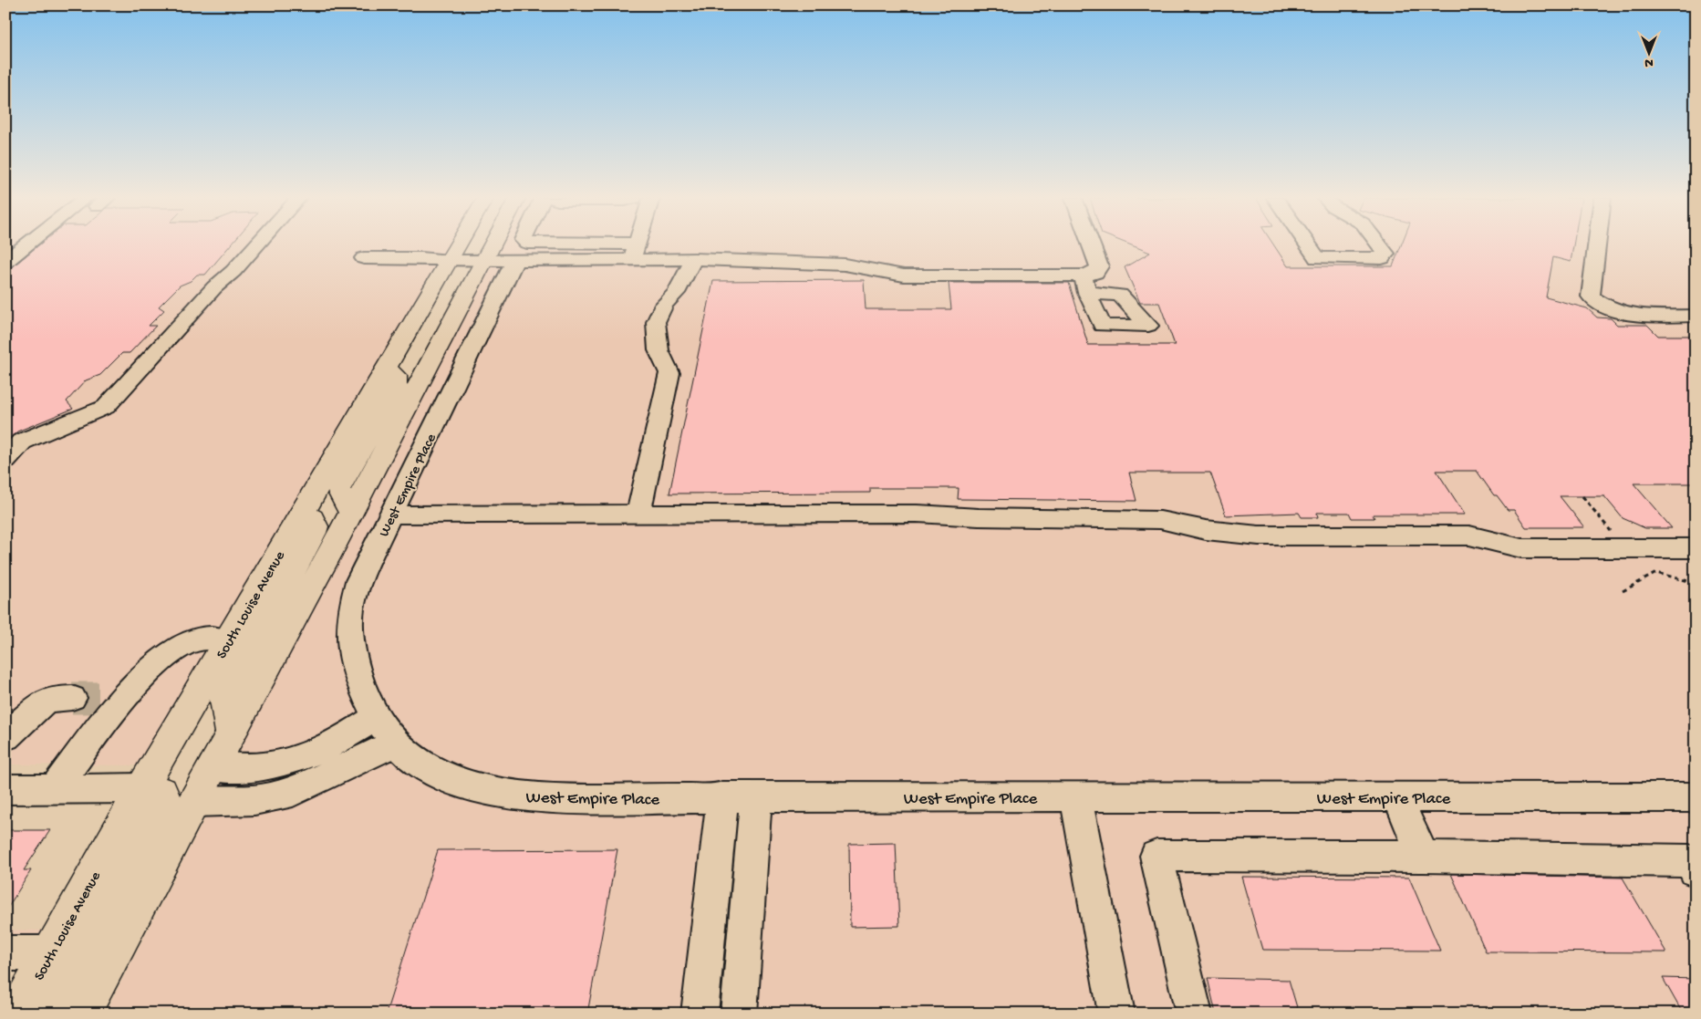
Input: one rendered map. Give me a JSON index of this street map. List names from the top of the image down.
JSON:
{
  "streets": {
    "main road": ["South Louise Avenue"],
    "street": ["West Empire Place"]
  },
  "north": "bottom"
}
